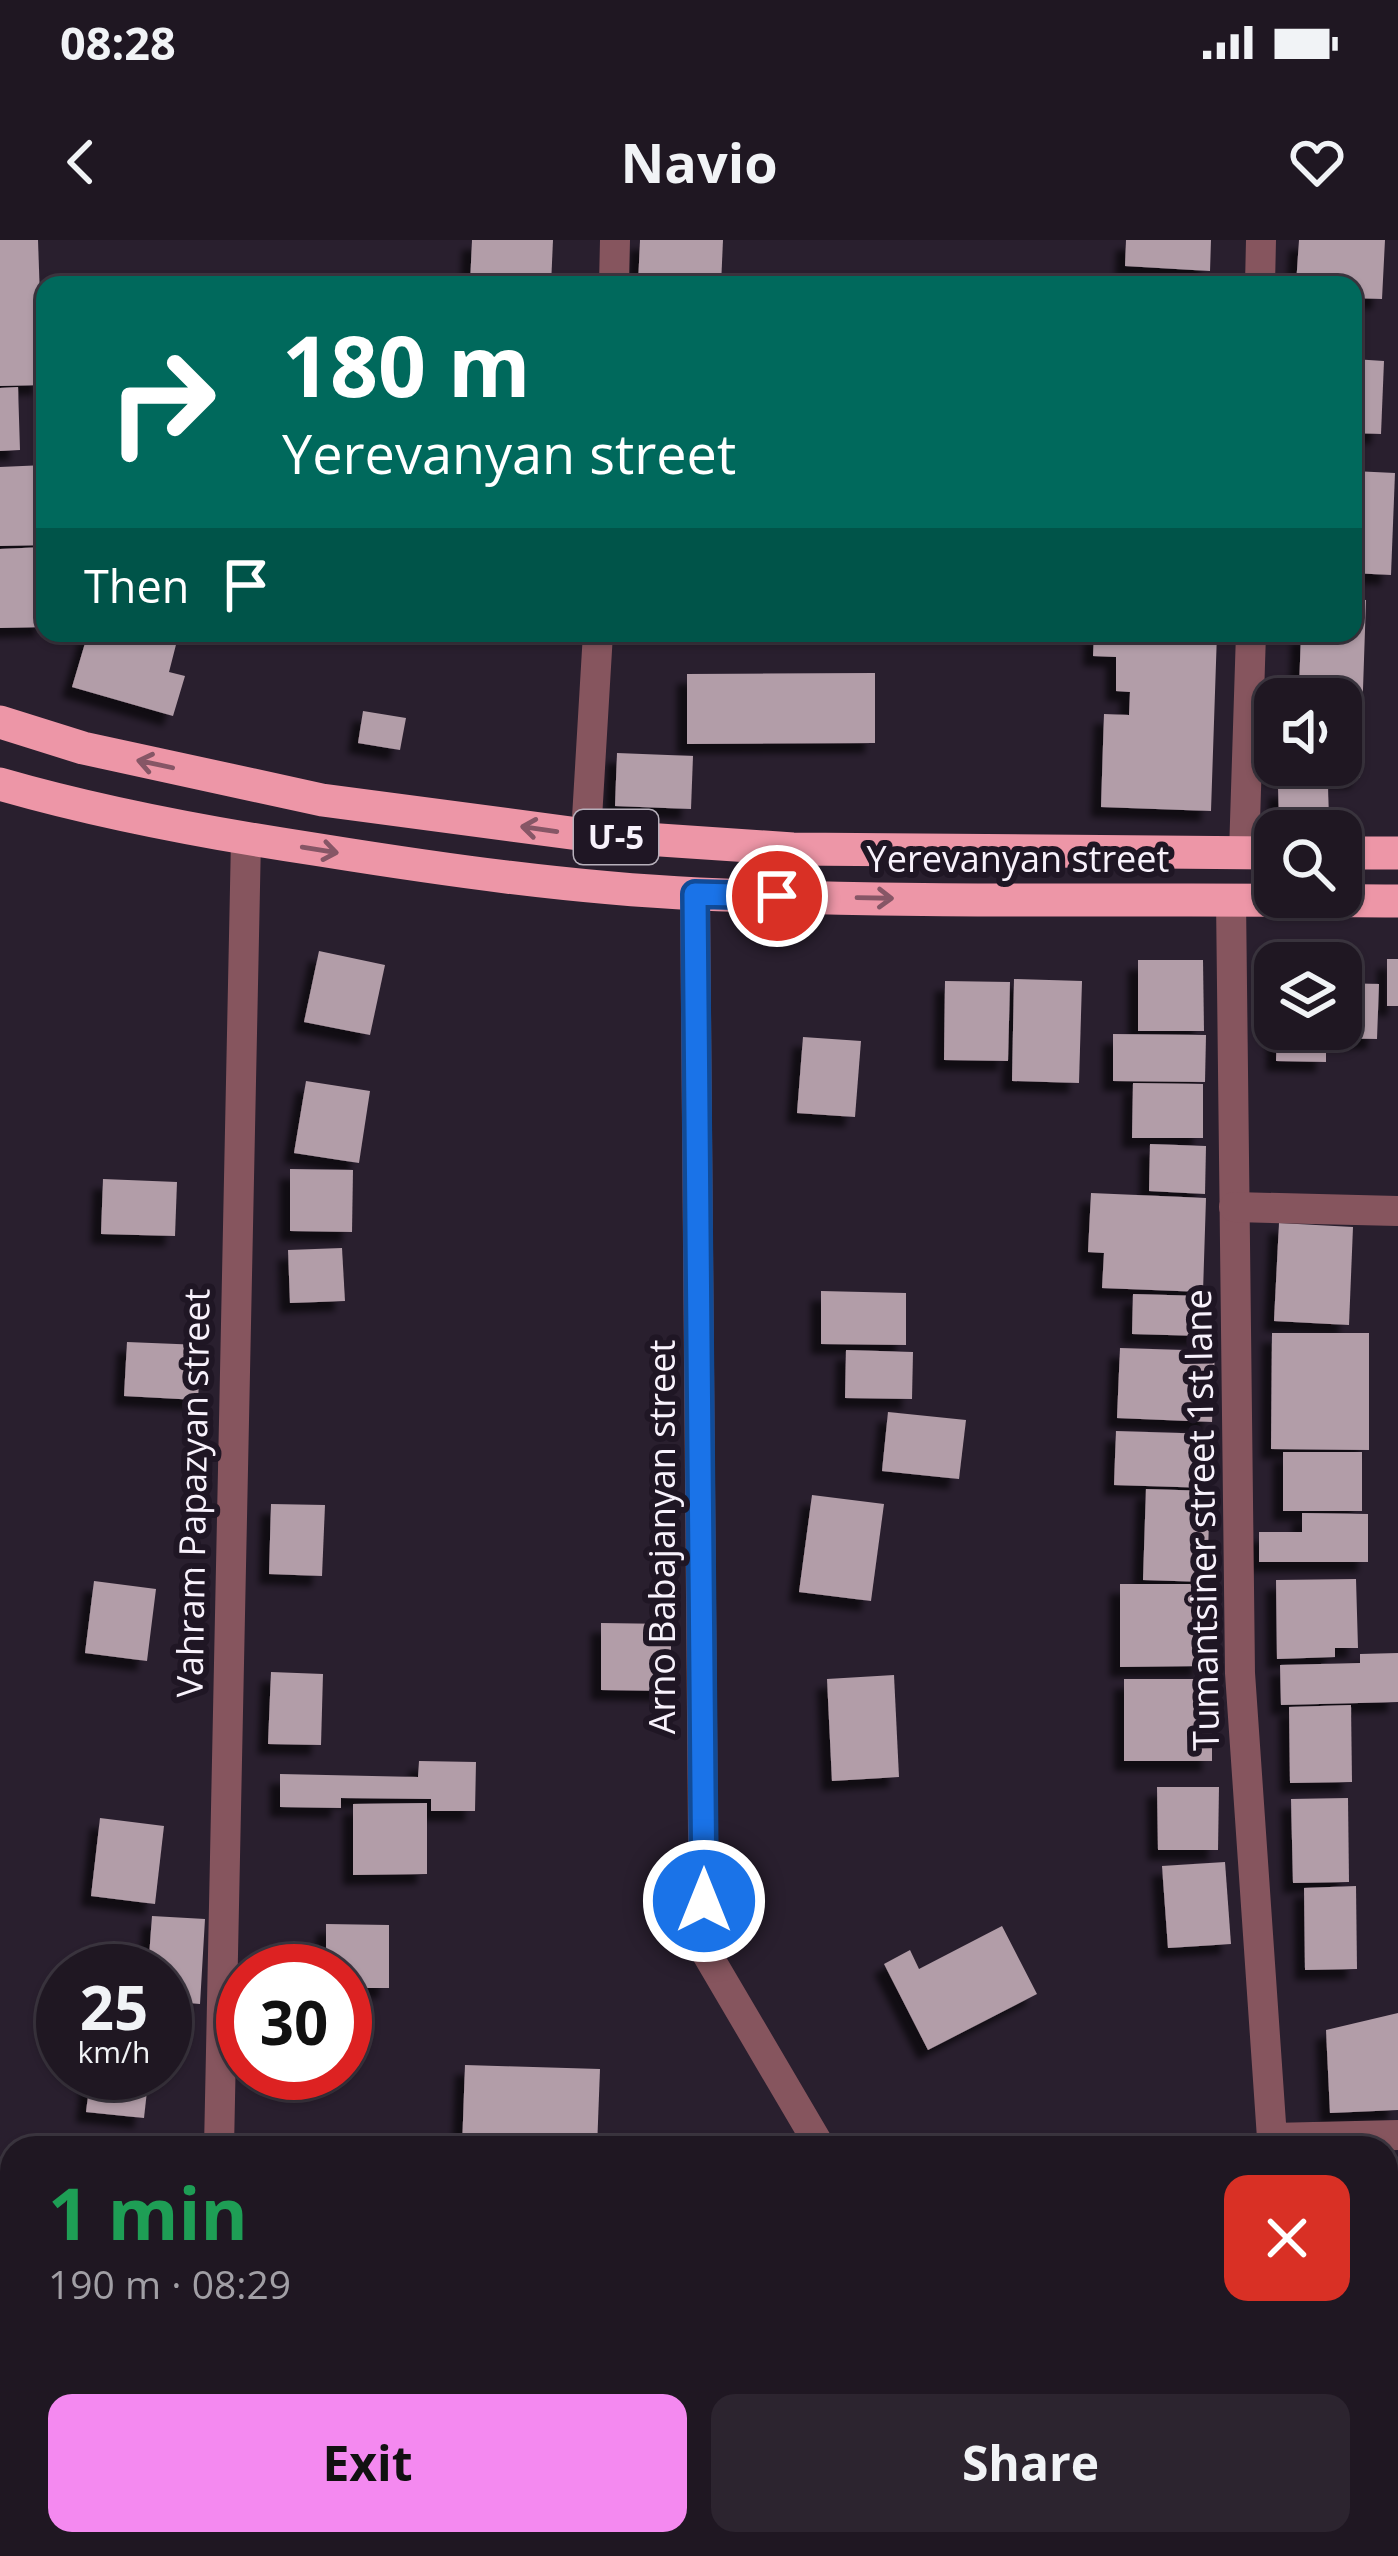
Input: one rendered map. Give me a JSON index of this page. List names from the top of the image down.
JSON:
{
  "streets": {
    "highway": ["Մ-5", "Yerevanyan street"],
    "street": ["Vahram Papazyan street", "Tumantsiner street 1st lane", "Arno Babajanyan street"]
  },
  "crossings": [
    ["Yerevanyan street", "Vahram Papazyan street"],
    ["Yerevanyan street", "Tumantsiner street 1st lane"],
    ["Yerevanyan street", "Arno Babajanyan street"]
  ],
  "page": {
    "status": "08:28",
    "header": "Navio",
    "turn": ["180 m", "Yerevanyan street"],
    "then": "Then",
    "speed": "25 km/h",
    "limit": "30",
    "heading": ["1 min", "190 m · 08:29"],
    "buttons": ["Exit", "Share"]
  }
}
